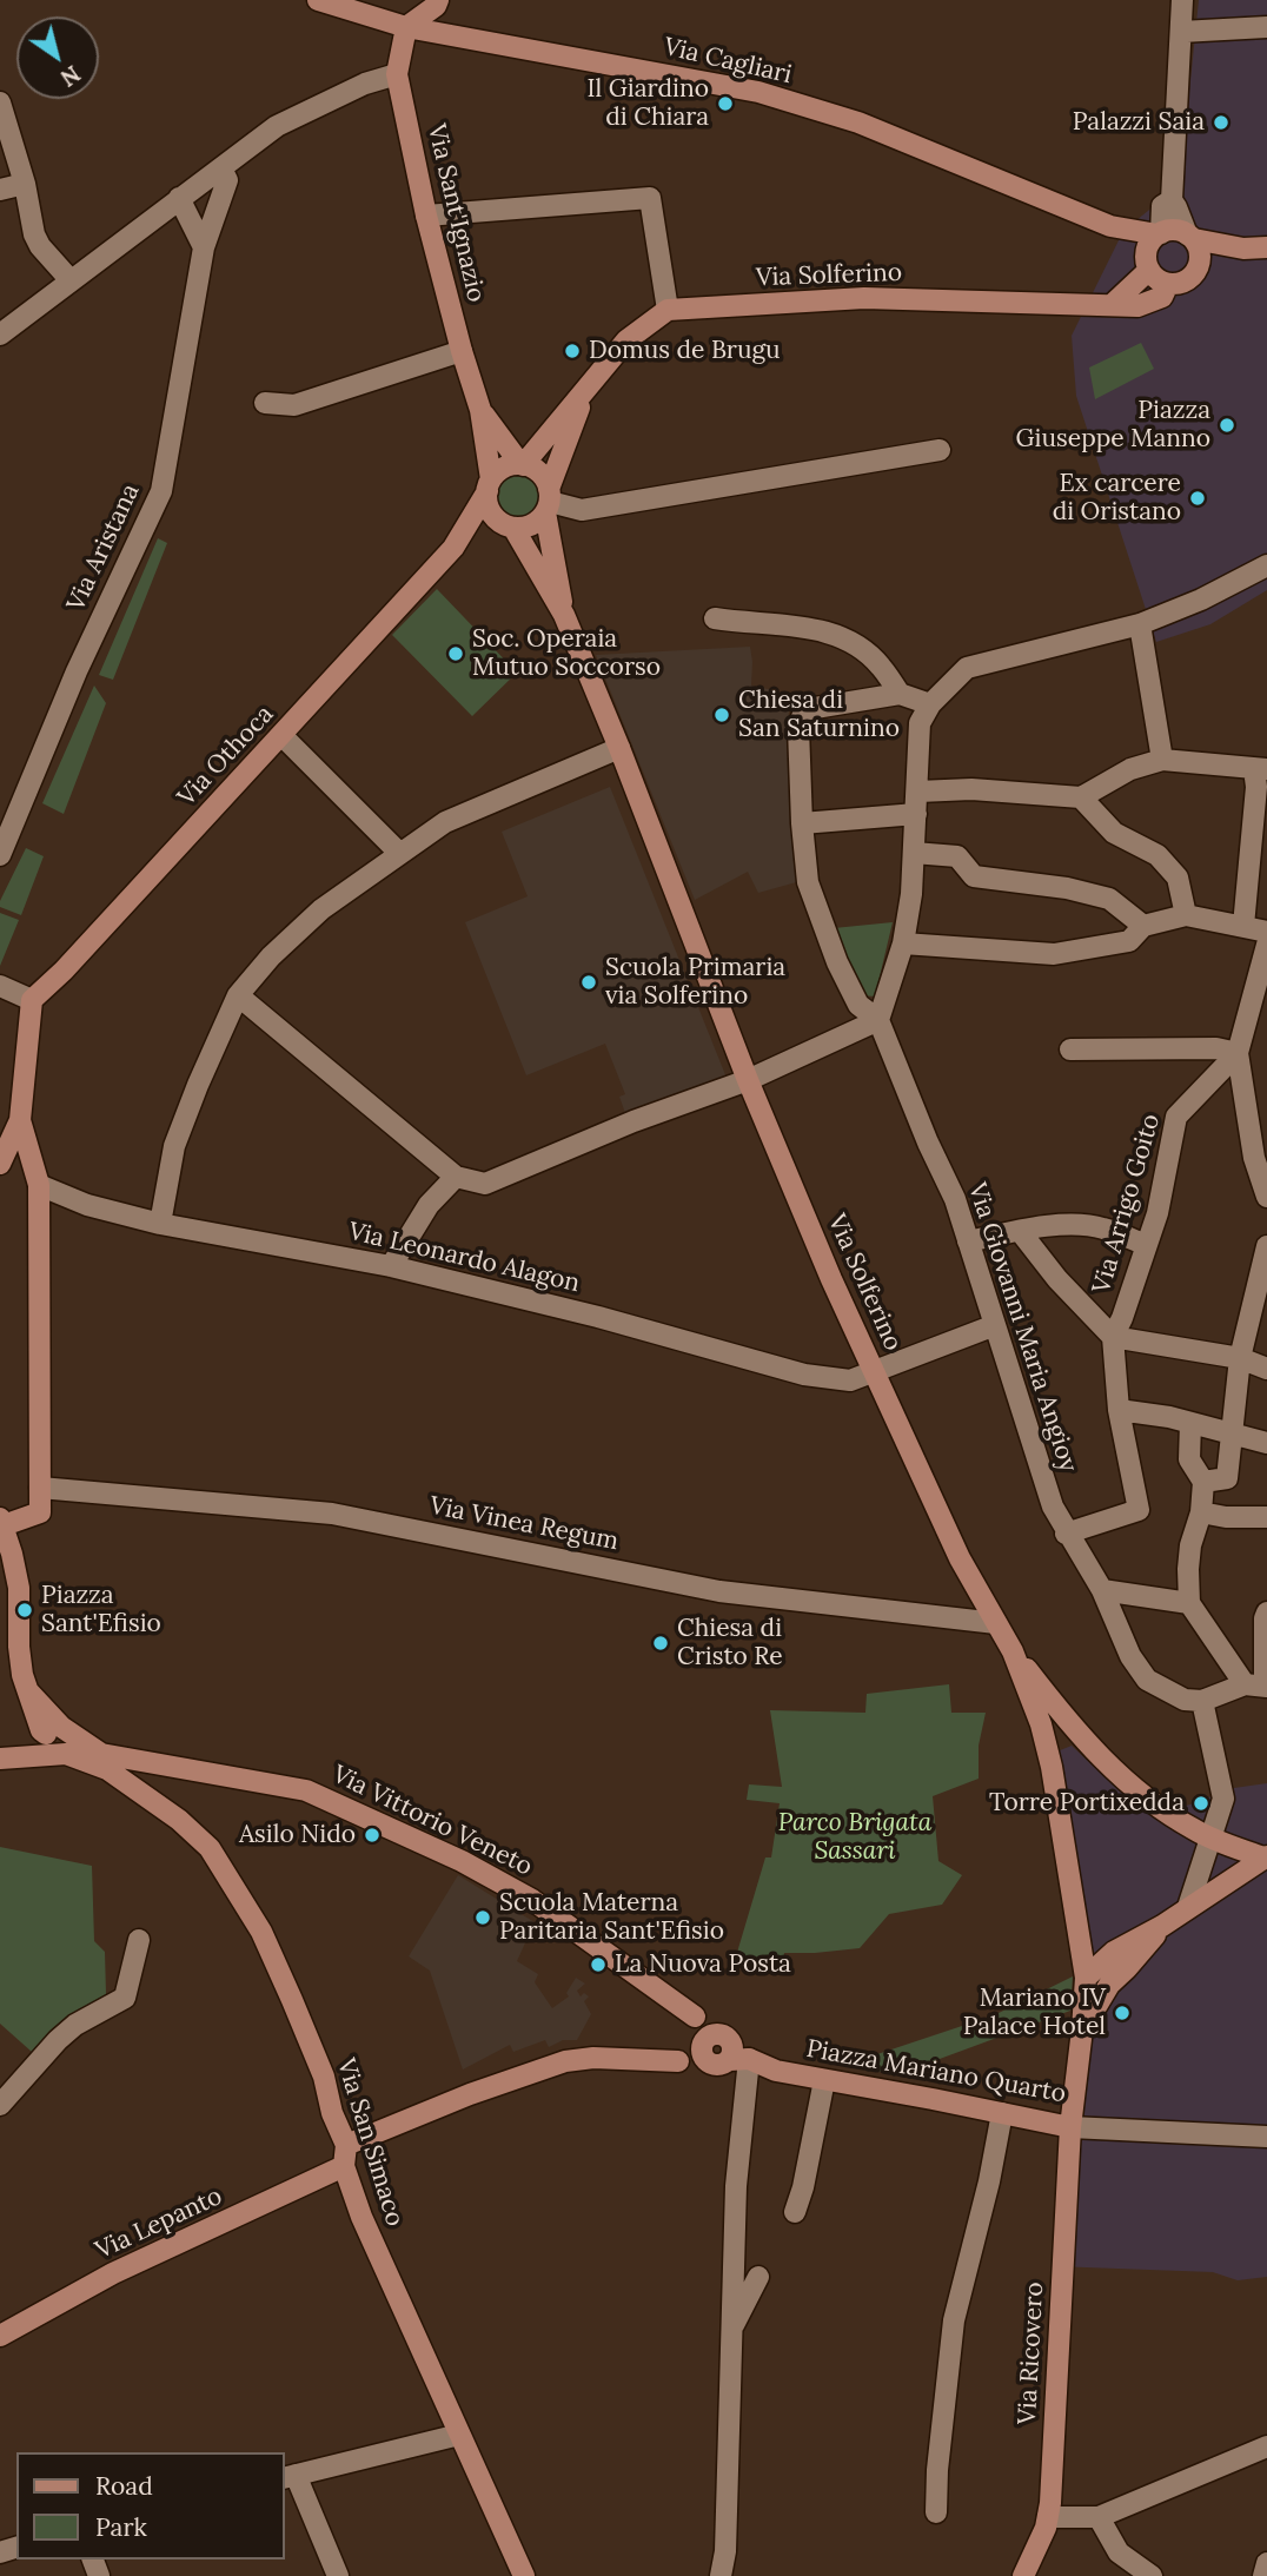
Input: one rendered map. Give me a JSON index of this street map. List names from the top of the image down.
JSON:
{
  "streets": {
    "street": [
      "Via Cagliari",
      "Via Sant'Ignazio",
      "Via Solferino",
      "Via Aristana",
      "Via Othoca",
      "Via Arrigo Goito",
      "Via Leonardo Alagon",
      "Via Giovanni Maria Angioy",
      "Via Vinea Regum",
      "Via Vittorio Veneto",
      "Piazza Mariano Quarto",
      "Via San Simaco",
      "Via Lepanto",
      "Via Ricovero"
    ]
  },
  "crossings": [
    ["Via Cagliari", "Via Sant'Ignazio"],
    ["Via Cagliari", "Via Solferino"],
    ["Via Sant'Ignazio", "Via Solferino"],
    ["Via Sant'Ignazio", "Via Othoca"],
    ["Via Solferino", "Via Othoca"],
    ["Via Solferino", "Via Leonardo Alagon"],
    ["Via Solferino", "Via Vinea Regum"],
    ["Via Solferino", "Piazza Mariano Quarto"],
    ["Via Arrigo Goito", "Via Giovanni Maria Angioy"],
    ["Via Leonardo Alagon", "Via Giovanni Maria Angioy"],
    ["Via Vittorio Veneto", "Piazza Mariano Quarto"],
    ["Via Vittorio Veneto", "Via San Simaco"],
    ["Via Vittorio Veneto", "Via Lepanto"],
    ["Piazza Mariano Quarto", "Via Lepanto"],
    ["Piazza Mariano Quarto", "Via Ricovero"],
    ["Via San Simaco", "Via Lepanto"]
  ],
  "parks": ["Parco Brigata Sassari"],
  "places": [
    "Il Giardino di Chiara",
    "Palazzi Saia",
    "Domus de Brugu",
    "Piazza Giuseppe Manno",
    "Ex carcere di Oristano",
    "Soc. Operaia Mutuo Soccorso",
    "Chiesa di San Saturnino",
    "Scuola Primaria via Solferino",
    "Piazza Sant'Efisio",
    "Chiesa di Cristo Re",
    "Torre Portixedda",
    "Asilo Nido",
    "Scuola Materna Paritaria Sant'Efisio",
    "La Nuova Posta",
    "Mariano IV Palace Hotel"
  ],
  "legend": ["Road", "Park"],
  "north": "bottom right"
}
